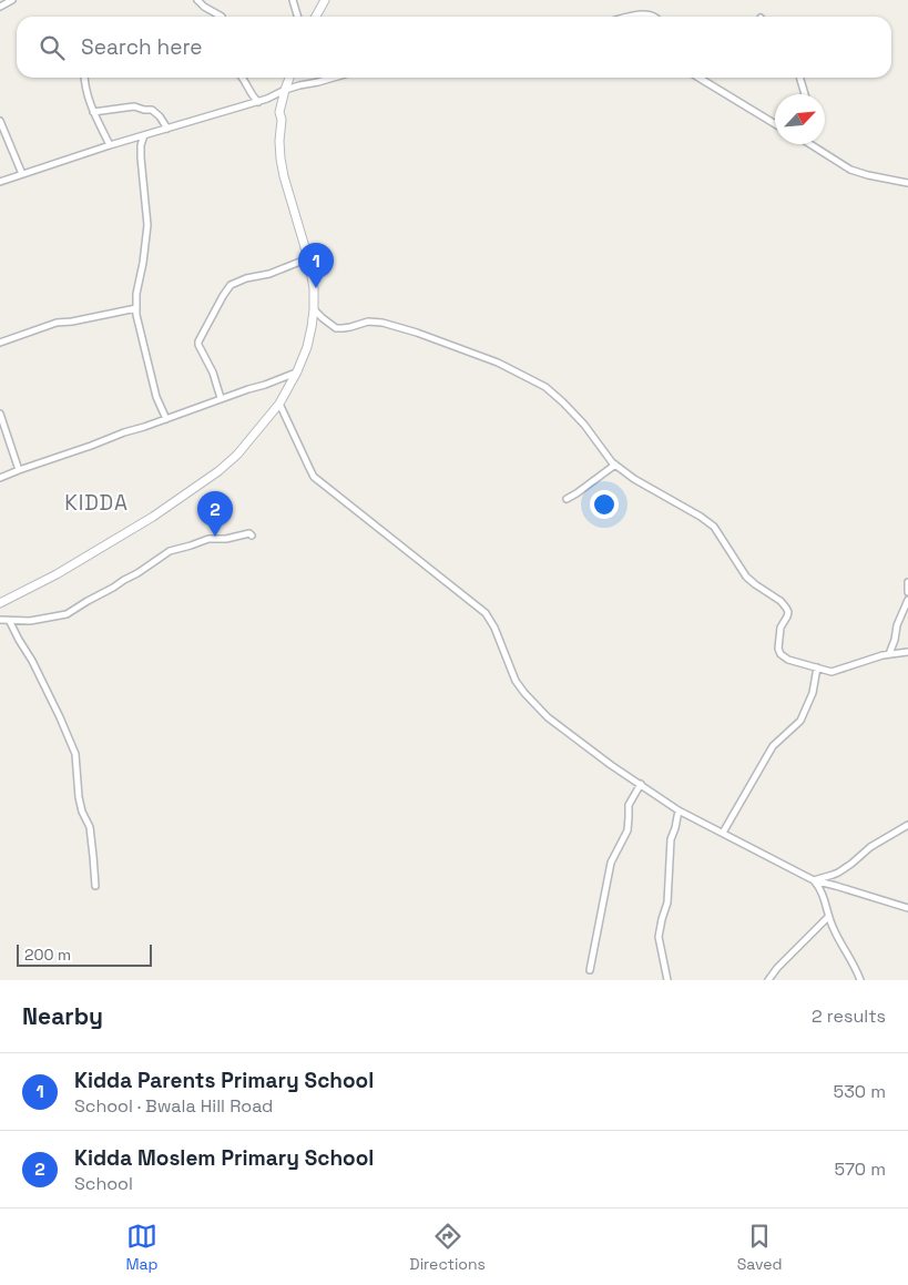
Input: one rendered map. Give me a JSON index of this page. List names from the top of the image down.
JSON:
{
  "districts": ["KIDDA"],
  "scale_bar": "200 m",
  "north": "top right",
  "page": {
    "search": "Search here",
    "pins": ["1", "2"],
    "scale": "200 m",
    "heading": ["Nearby", "2 results"],
    "list": [
      {
        "mark": "1",
        "name": "Kidda Parents Primary School",
        "note": "School · Bwala Hill Road",
        "value": "530 m"
      },
      {
        "mark": "2",
        "name": "Kidda Moslem Primary School",
        "note": "School",
        "value": "570 m"
      }
    ],
    "nav": ["Map", "Directions", "Saved"]
  }
}
